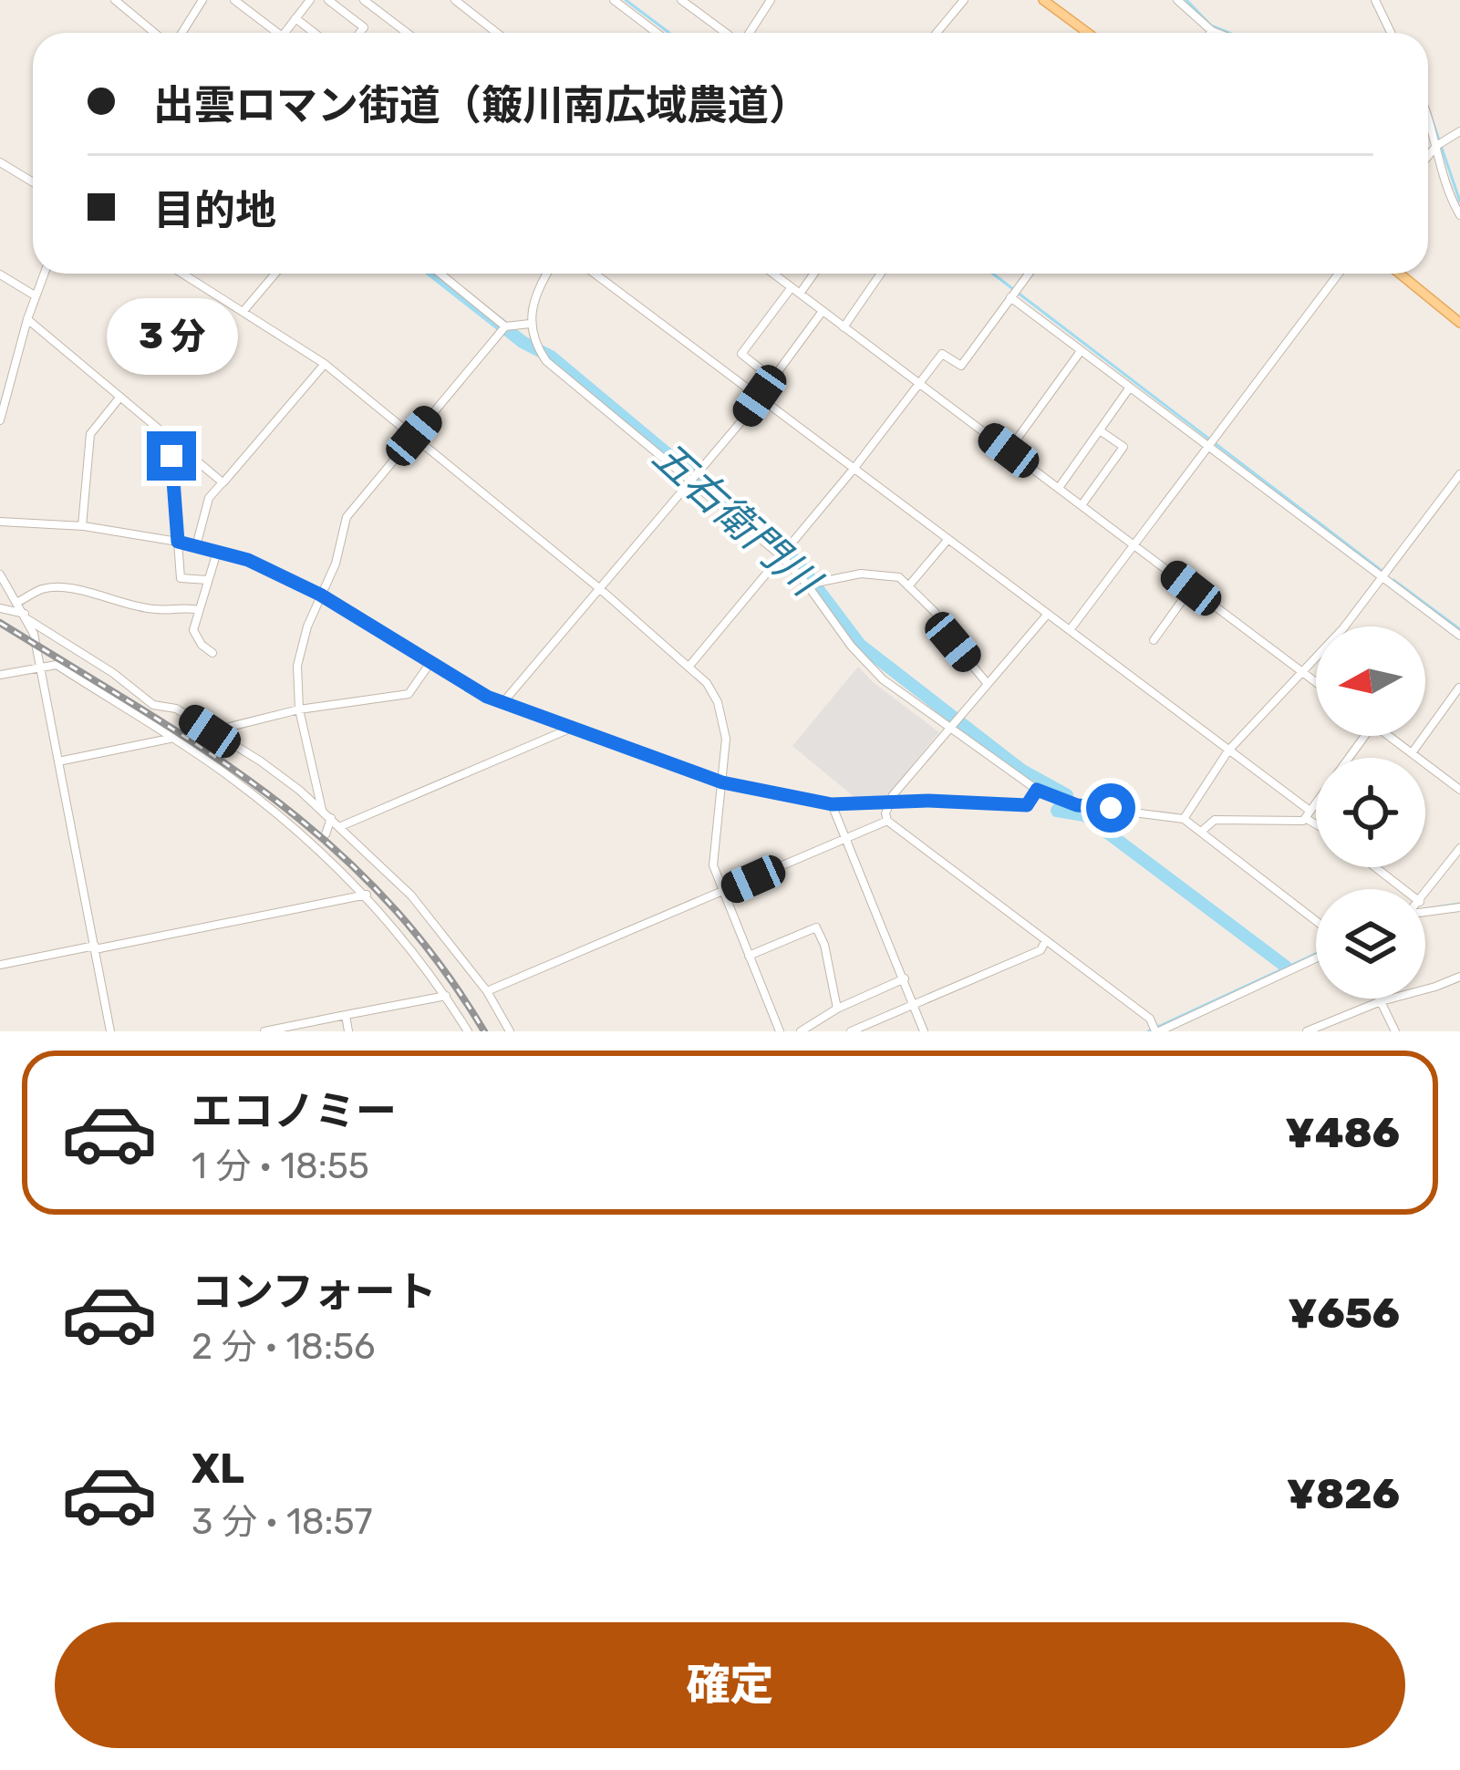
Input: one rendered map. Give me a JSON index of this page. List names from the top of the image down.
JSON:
{
  "water": ["五右衛門川"],
  "north": "left",
  "page": {
    "banner": ["出雲ロマン街道（簸川南広域農道）", "目的地"],
    "bubble": "3 分",
    "list": [
      {
        "name": "エコノミー",
        "note": "1 分 · 18:55",
        "value": "¥486"
      },
      {
        "name": "コンフォート",
        "note": "2 分 · 18:56",
        "value": "¥656"
      },
      {
        "name": "XL",
        "note": "3 分 · 18:57",
        "value": "¥826"
      }
    ],
    "buttons": "確定"
  }
}
